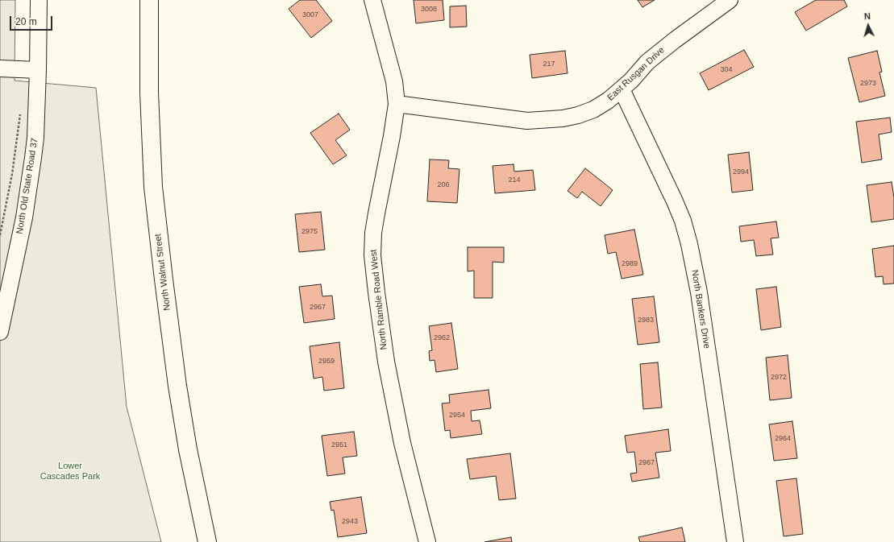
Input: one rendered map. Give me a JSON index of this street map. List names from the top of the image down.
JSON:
{
  "streets": {
    "main road": ["North Walnut Street"],
    "street": [
      "East Rusgan Drive",
      "North Old State Road 37",
      "North Ramble Road West",
      "North Bankers Drive"
    ]
  },
  "crossings": [
    ["East Rusgan Drive", "North Ramble Road West"],
    ["East Rusgan Drive", "North Bankers Drive"]
  ],
  "parks": ["Lower Cascades Park"],
  "house_numbers": [
    "3008",
    "3007",
    "217",
    "304",
    "2973",
    "2994",
    "214",
    "206",
    "2975",
    "2989",
    "2967",
    "2983",
    "2962",
    "2959",
    "2972",
    "2954",
    "2964",
    "2951",
    "2967",
    "2943"
  ],
  "scale_bar": "20 m",
  "north": "top"
}
